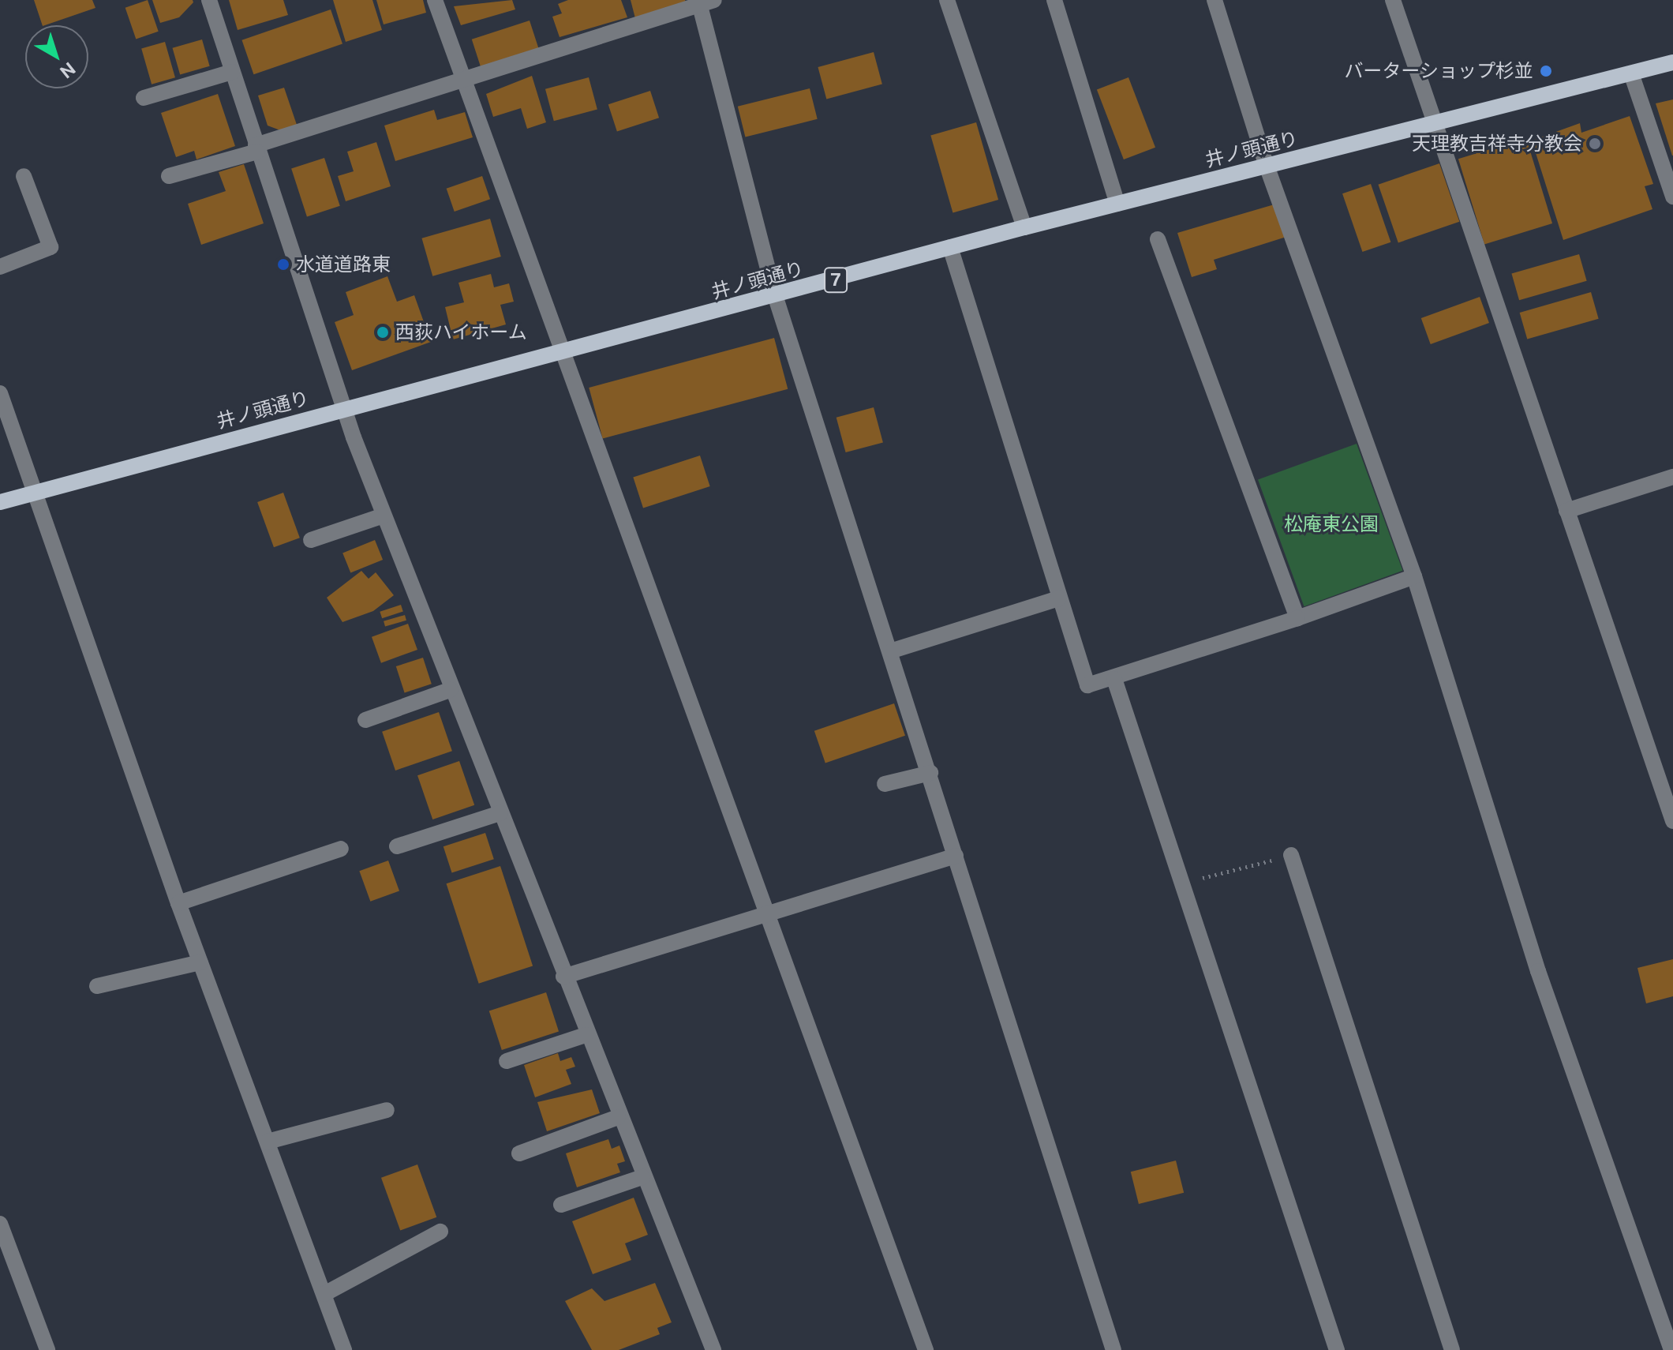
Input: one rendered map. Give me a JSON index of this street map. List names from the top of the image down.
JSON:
{
  "streets": {
    "main road": ["井ノ頭通り", "7"]
  },
  "parks": ["松庵東公園"],
  "places": [
    "バーターショップ杉並",
    "天理教吉祥寺分教会",
    "水道道路東",
    "西荻ハイホーム"
  ],
  "north": "bottom right"
}
